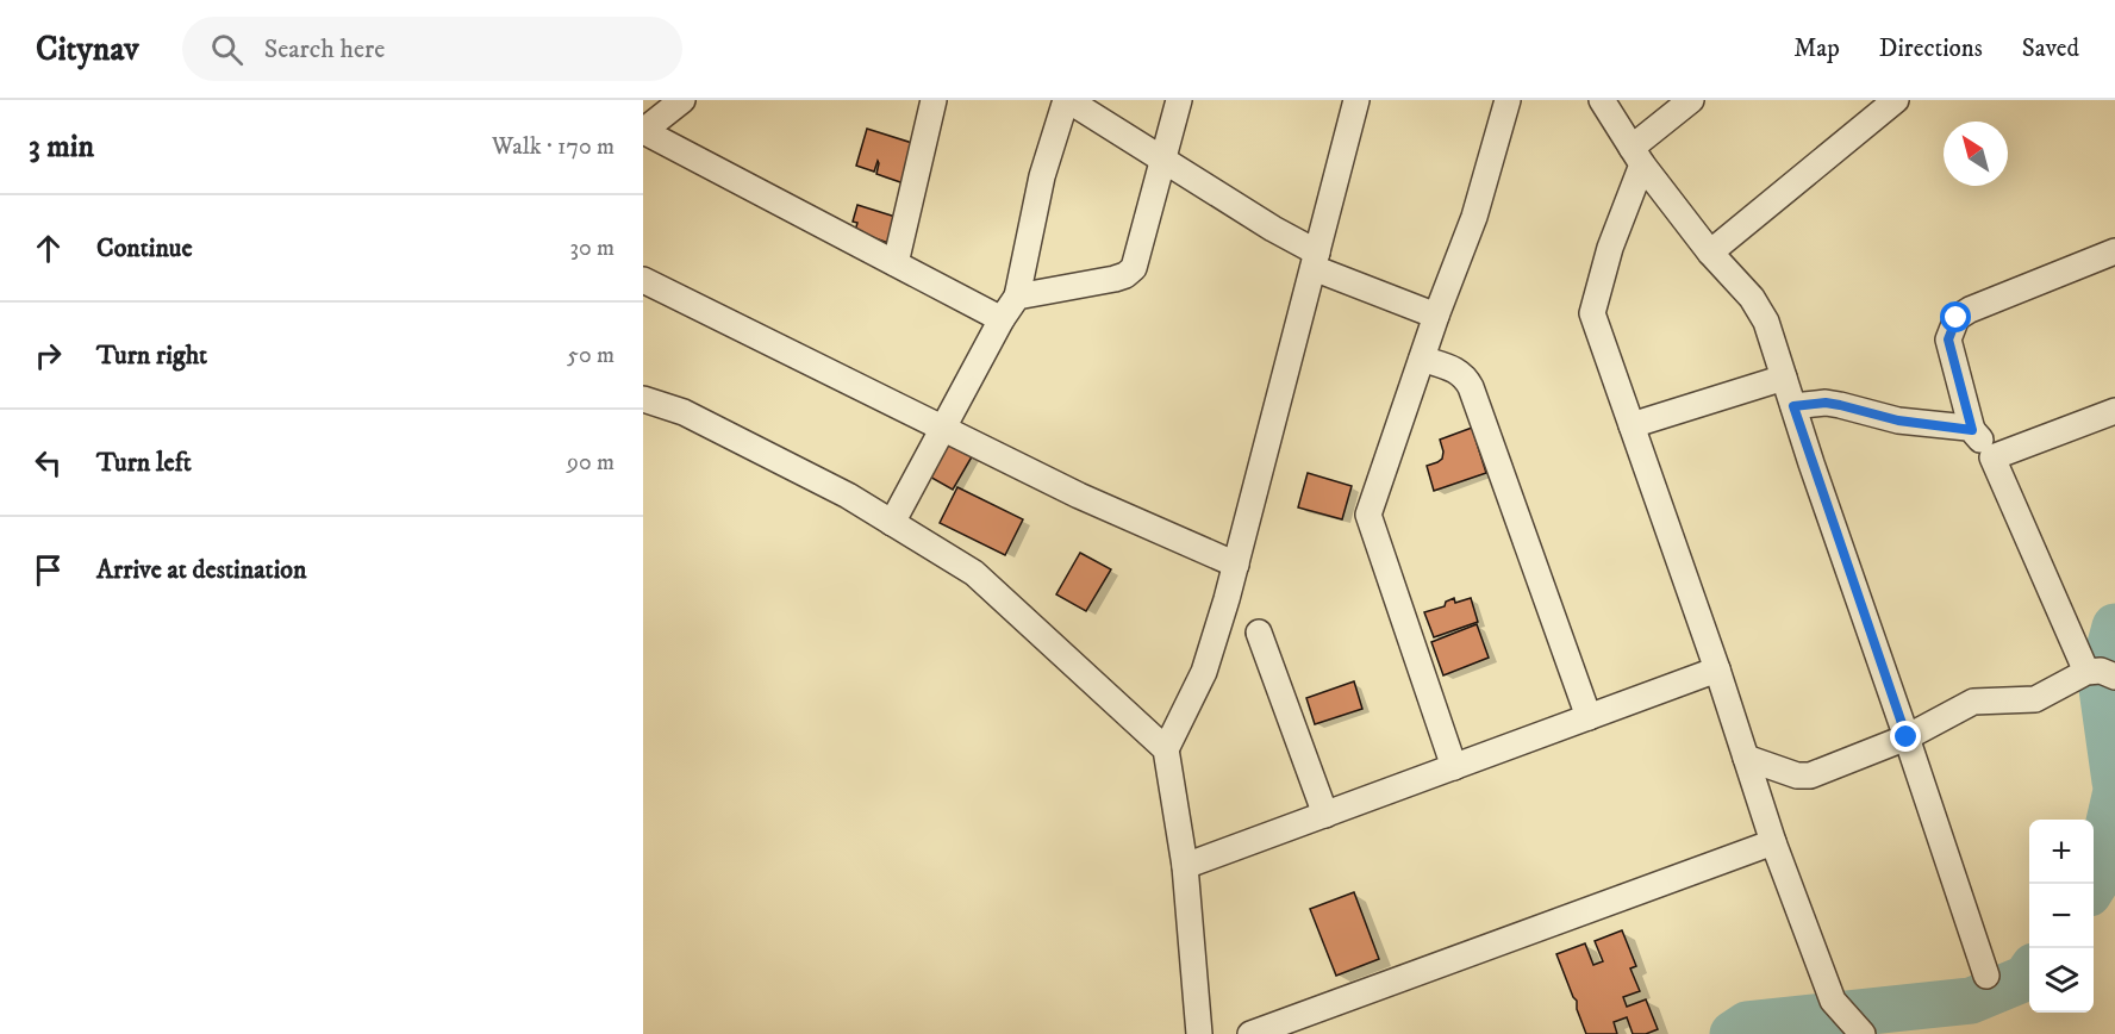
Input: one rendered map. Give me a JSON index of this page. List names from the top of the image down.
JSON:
{
  "north": "top left",
  "page": {
    "header": "Citynav",
    "search": "Search here",
    "nav": ["Map", "Directions", "Saved"],
    "heading": ["3 min", "Walk · 170 m"],
    "list": [
      ["Continue", "30 m"],
      ["Turn right", "50 m"],
      ["Turn left", "90 m"],
      "Arrive at destination"
    ],
    "map_buttons": ["+", "−"]
  }
}
